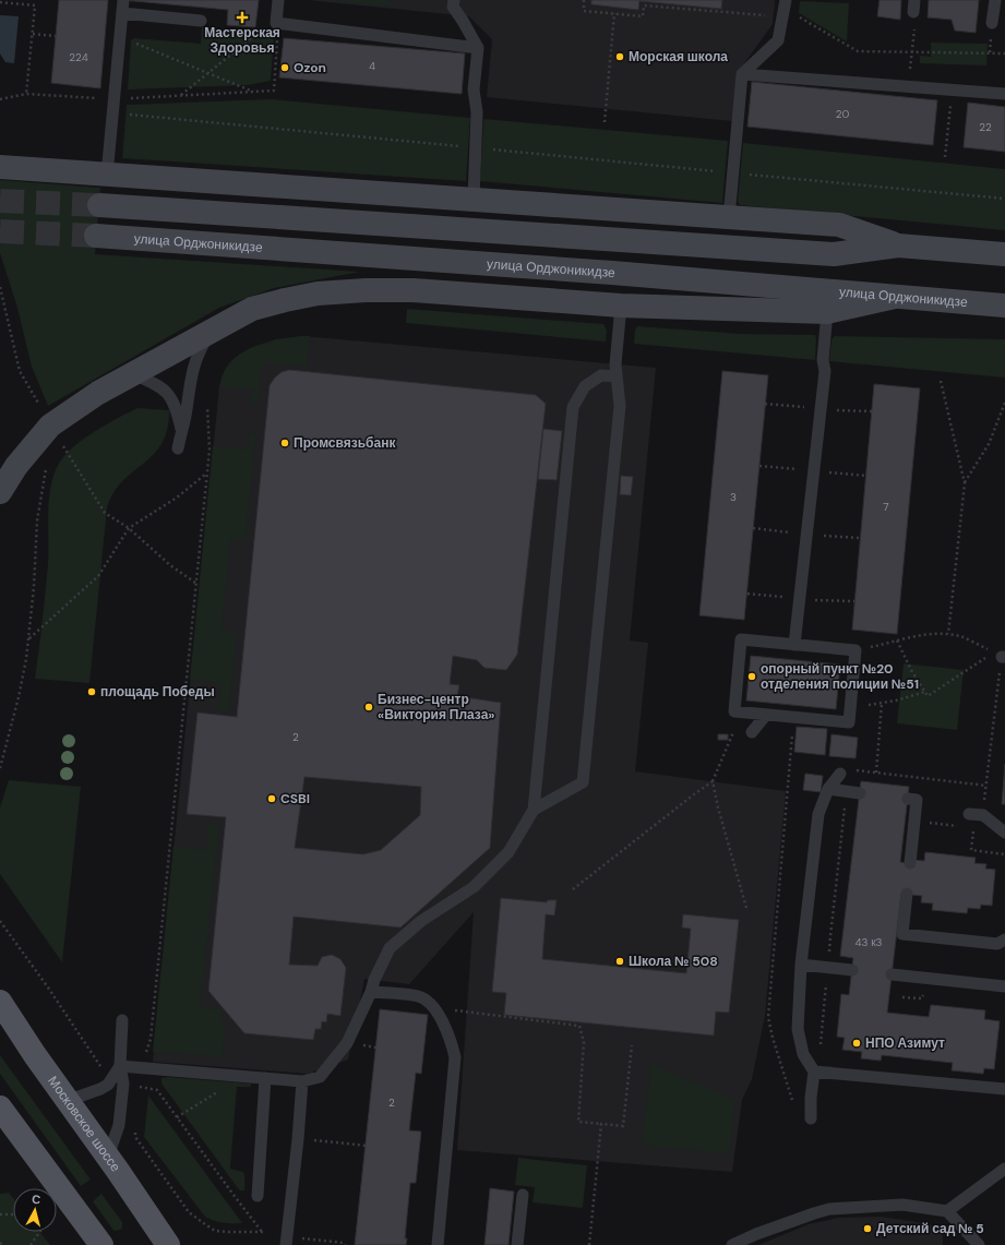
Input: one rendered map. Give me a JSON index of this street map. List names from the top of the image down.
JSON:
{
  "streets": {
    "main road": ["улица Орджоникидзе", "Московское шоссе"]
  },
  "places": {
    "health": ["Мастерская Здоровья"],
    "other": [
      "Морская школа",
      "Ozon",
      "Промсвязьбанк",
      "опорный пункт №20 отделения полиции №51",
      "площадь Победы",
      "Бизнес-центр «Виктория Плаза»",
      "CSBI",
      "Школа № 508",
      "НПО Азимут",
      "Детский сад № 5"
    ]
  },
  "house_numbers": [
    "224",
    "4",
    "20",
    "22",
    "3",
    "7",
    "2",
    "43 к3",
    "2"
  ],
  "north": "top"
}
